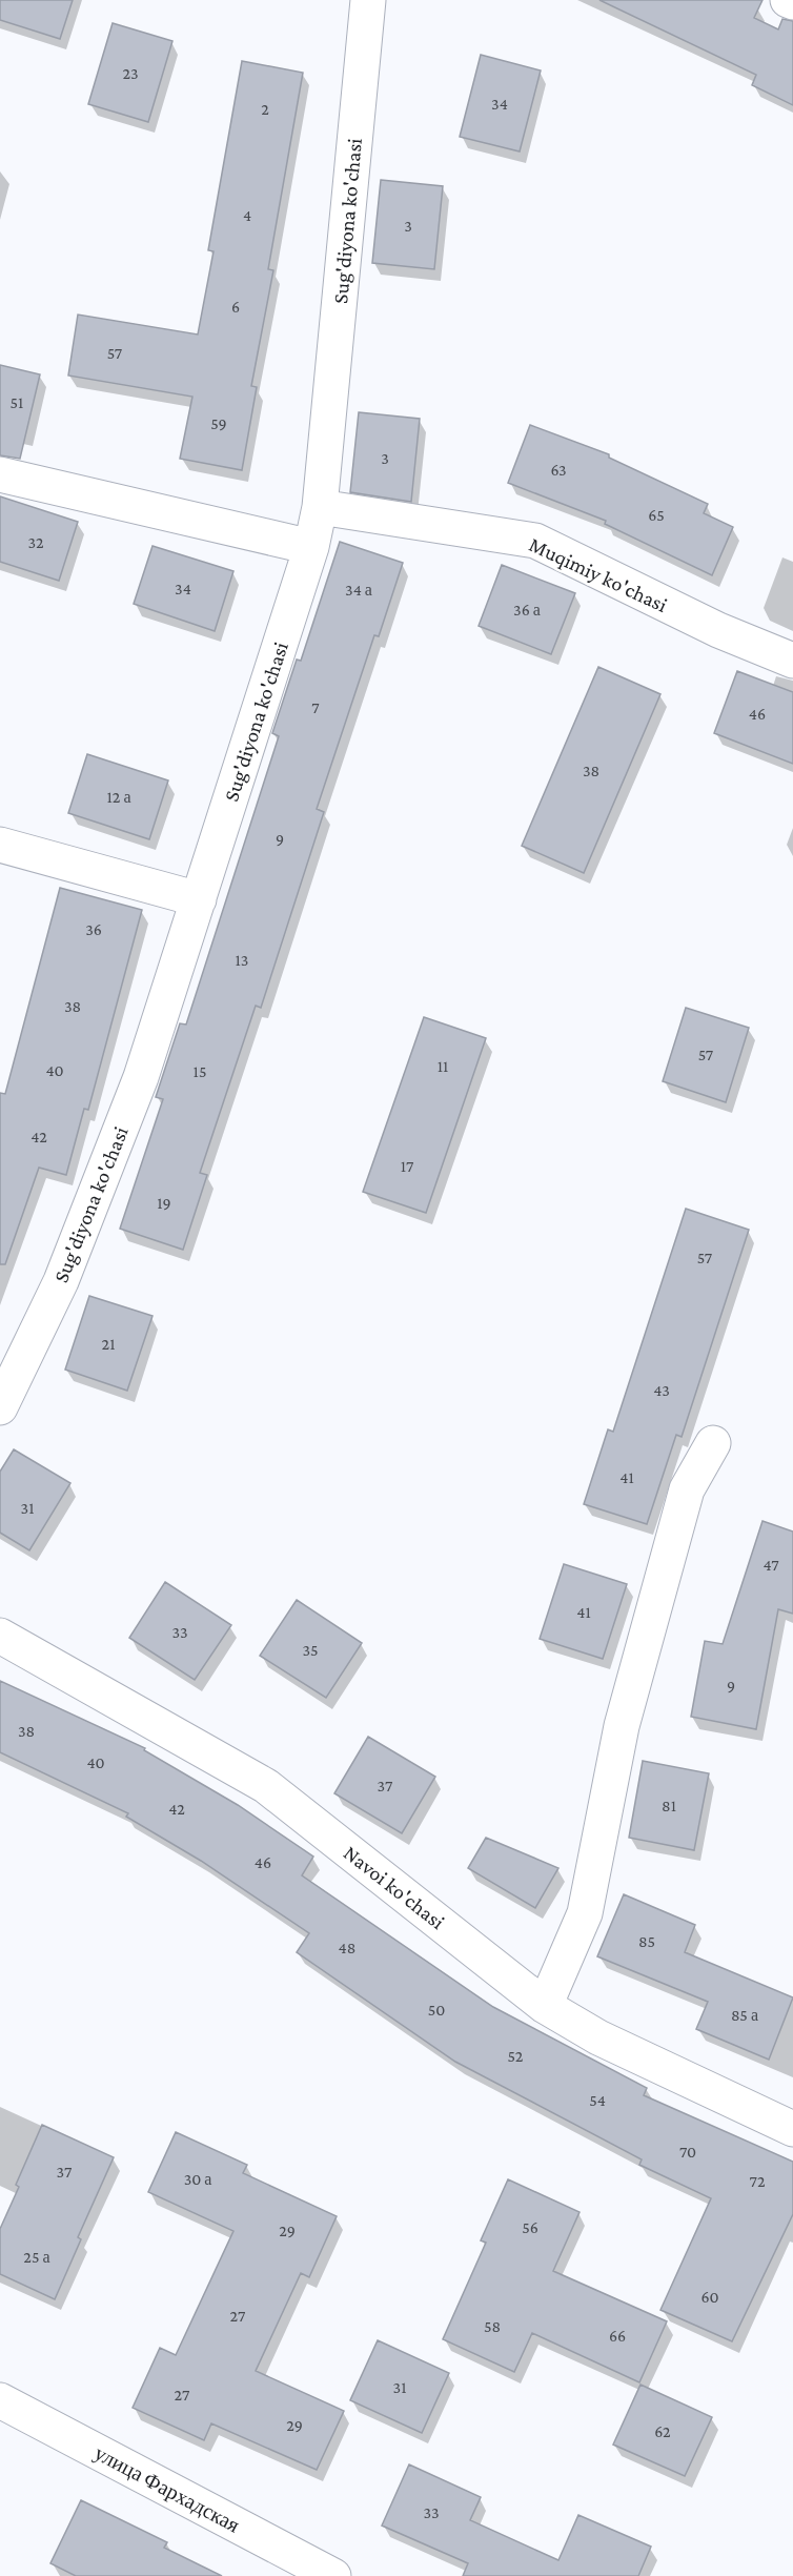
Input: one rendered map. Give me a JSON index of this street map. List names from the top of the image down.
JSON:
{
  "streets": {
    "street": [
      "Sug'diyona ko'chasi",
      "Muqimiy ko'chasi",
      "Navoi ko'chasi",
      "улица Фархадская"
    ]
  },
  "crossings": [
    ["Sug'diyona ko'chasi", "Muqimiy ko'chasi"]
  ],
  "house_numbers": [
    "23",
    "34",
    "2",
    "4",
    "3",
    "6",
    "57",
    "51",
    "59",
    "3",
    "63",
    "65",
    "32",
    "34",
    "34 а",
    "36 а",
    "7",
    "46",
    "38",
    "12 а",
    "9",
    "36",
    "13",
    "38",
    "57",
    "11",
    "40",
    "15",
    "42",
    "17",
    "19",
    "57",
    "21",
    "43",
    "41",
    "31",
    "47",
    "41",
    "33",
    "35",
    "9",
    "38",
    "40",
    "37",
    "81",
    "42",
    "46",
    "85",
    "48",
    "50",
    "85 а",
    "52",
    "54",
    "70",
    "37",
    "30 а",
    "72",
    "56",
    "29",
    "25 а",
    "60",
    "27",
    "58",
    "66",
    "31",
    "27",
    "29",
    "62",
    "33"
  ]
}
